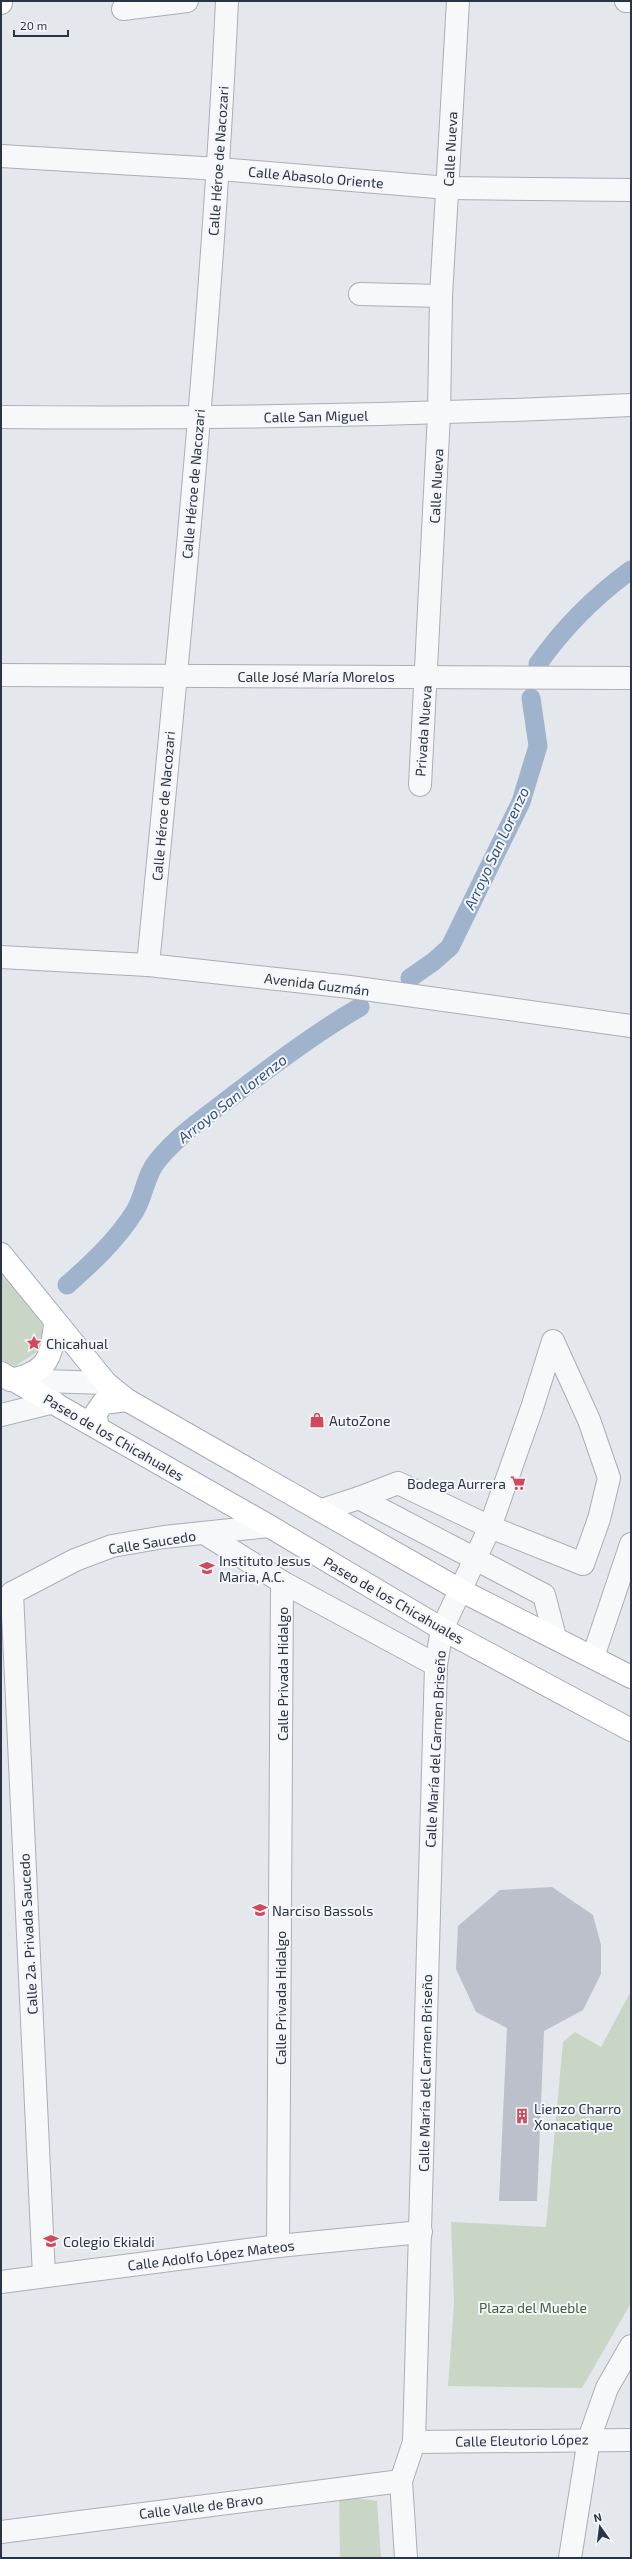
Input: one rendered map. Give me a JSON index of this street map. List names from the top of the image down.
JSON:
{
  "streets": {
    "main road": ["Paseo de los Chicahuales"],
    "street": [
      "Calle Nueva",
      "Calle Héroe de Nacozari",
      "Calle Abasolo Oriente",
      "Calle San Miguel",
      "Calle José María Morelos",
      "Privada Nueva",
      "Avenida Guzmán",
      "Calle Saucedo",
      "Calle Privada Hidalgo",
      "Calle María del Carmen Briseño",
      "Calle 2a. Privada Saucedo",
      "Calle Adolfo López Mateos",
      "Calle Eleutorio López",
      "Calle Valle de Bravo"
    ]
  },
  "crossings": [
    ["Calle Nueva", "Calle Abasolo Oriente"],
    ["Calle Nueva", "Calle San Miguel"],
    ["Calle Nueva", "Calle José María Morelos"],
    ["Calle Nueva", "Privada Nueva"],
    ["Calle Héroe de Nacozari", "Calle Abasolo Oriente"],
    ["Calle Héroe de Nacozari", "Calle San Miguel"],
    ["Calle Héroe de Nacozari", "Calle José María Morelos"],
    ["Calle Héroe de Nacozari", "Avenida Guzmán"],
    ["Calle José María Morelos", "Privada Nueva"],
    ["Paseo de los Chicahuales", "Calle Saucedo"],
    ["Paseo de los Chicahuales", "Calle María del Carmen Briseño"],
    ["Calle Saucedo", "Calle 2a. Privada Saucedo"],
    ["Calle Privada Hidalgo", "Calle Adolfo López Mateos"],
    ["Calle María del Carmen Briseño", "Calle Adolfo López Mateos"],
    ["Calle María del Carmen Briseño", "Calle Eleutorio López"],
    ["Calle María del Carmen Briseño", "Calle Valle de Bravo"],
    ["Calle 2a. Privada Saucedo", "Calle Adolfo López Mateos"]
  ],
  "water": ["Arroyo San Lorenzo"],
  "parks": ["Plaza del Mueble"],
  "places": {
    "place": ["Chicahual"],
    "shop": ["AutoZone"],
    "supermarket": ["Bodega Aurrera"],
    "school or university": ["Instituto Jesus Maria, A.C.", "Narciso Bassols", "Colegio Ekialdi"],
    "building": ["Lienzo Charro Xonacatique"]
  },
  "scale_bar": "20 m",
  "north": "top"
}
